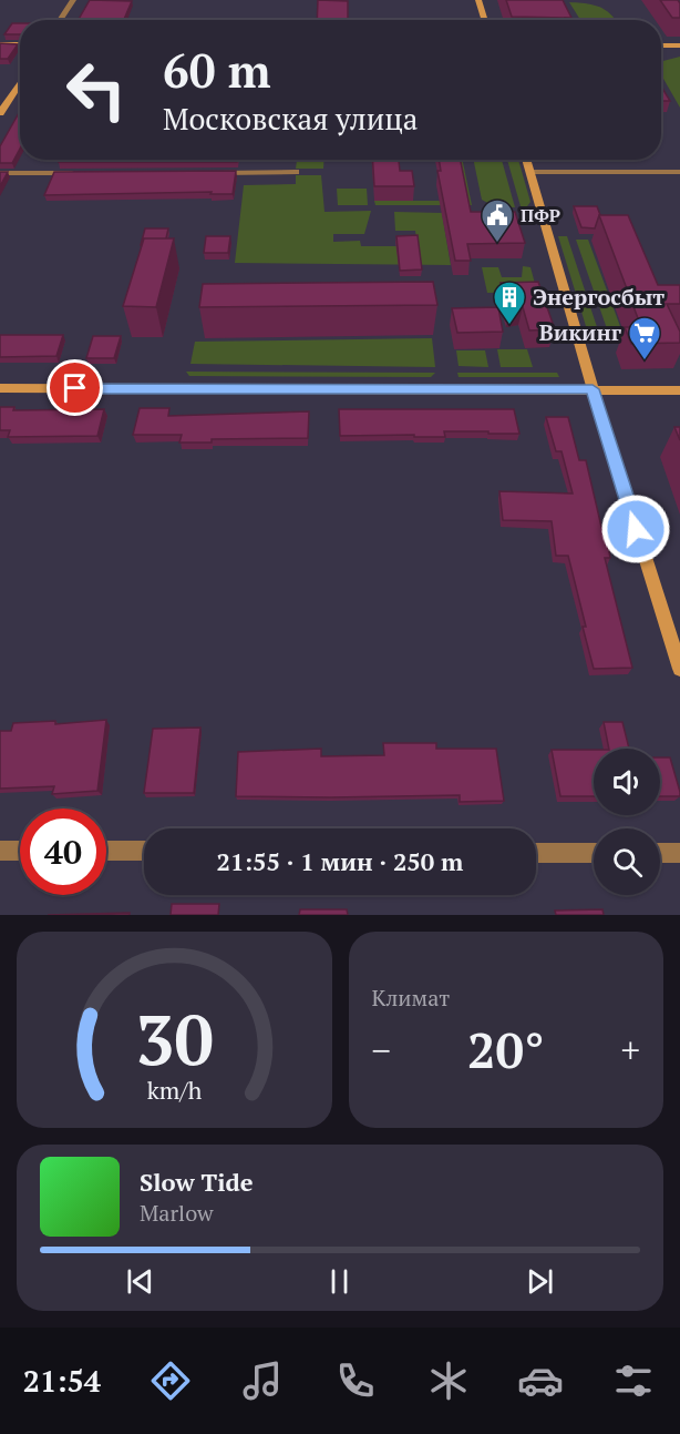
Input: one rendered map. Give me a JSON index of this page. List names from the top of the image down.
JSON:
{
  "places": {
    "public building": ["ПФР"],
    "building": ["Энергосбыт"],
    "supermarket": ["Викинг"]
  },
  "page": {
    "turn": ["60 m", "Московская улица"],
    "limit": "40",
    "trip": "21:55 · 1 мин · 250 m",
    "tile": "Климат",
    "heat": ["−", "20°", "+"],
    "song": ["Slow Tide", "Marlow"],
    "tabs": "21:54",
    "gauge": ["30", "km/h"]
  }
}
